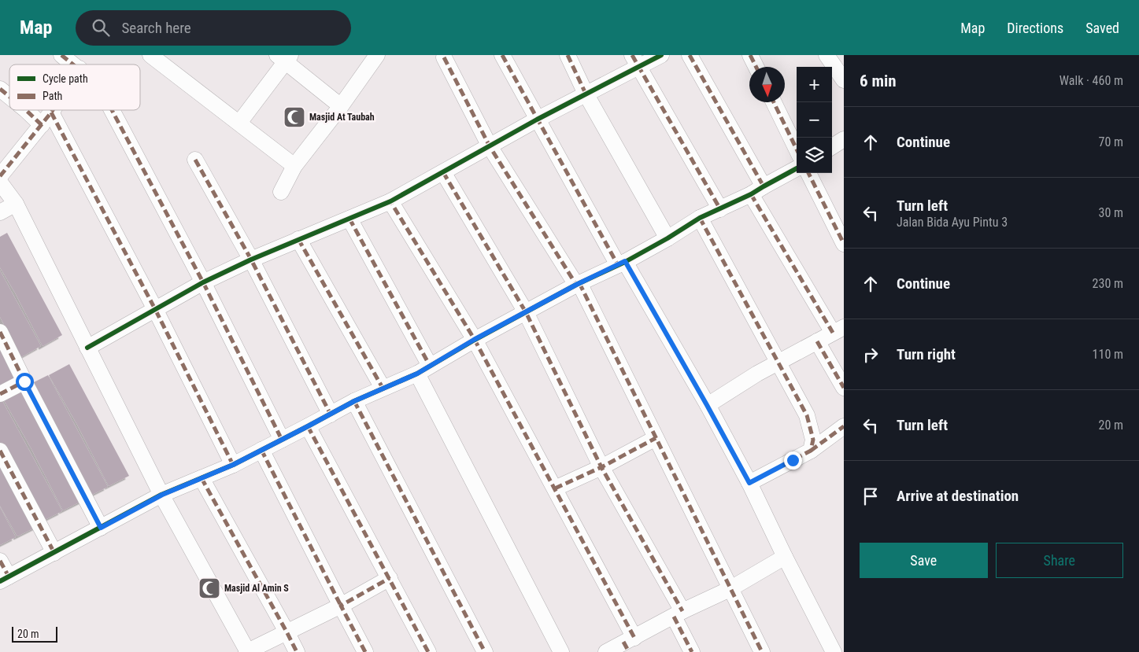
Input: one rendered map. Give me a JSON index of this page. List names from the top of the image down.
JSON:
{
  "places": {
    "mosque": ["Masjid At Taubah", "Masjid Al Amin S"]
  },
  "legend": ["Cycle path", "Path"],
  "scale_bar": "20 m",
  "north": "bottom",
  "page": {
    "header": "Map",
    "search": "Search here",
    "nav": ["Map", "Directions", "Saved"],
    "heading": ["6 min", "Walk · 460 m"],
    "map_buttons": ["+", "−"],
    "list": [
      ["Continue", "70 m"],
      ["Turn left", "Jalan Bida Ayu Pintu 3", "30 m"],
      ["Continue", "230 m"],
      ["Turn right", "110 m"],
      ["Turn left", "20 m"],
      "Arrive at destination"
    ],
    "buttons": ["Save", "Share"],
    "scale": "20 m"
  }
}
